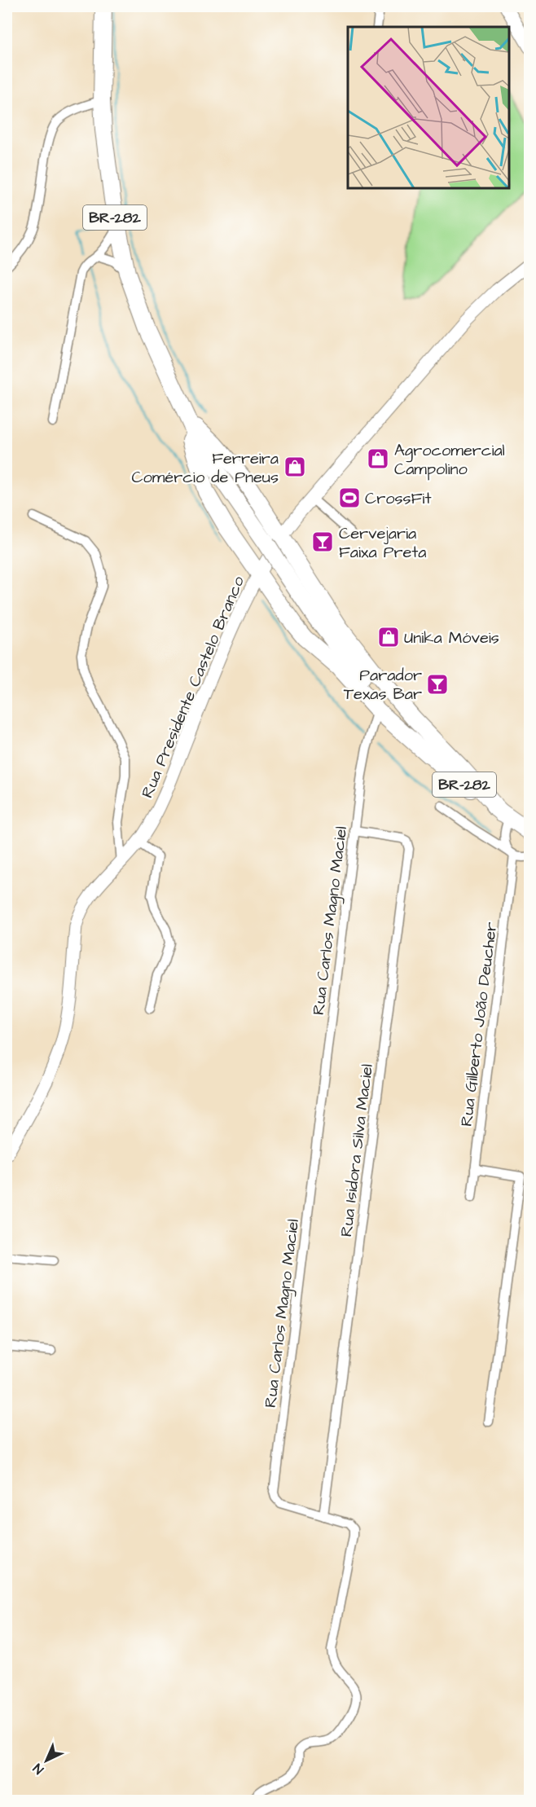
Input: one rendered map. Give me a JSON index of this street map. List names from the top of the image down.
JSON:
{
  "streets": {
    "highway": ["BR-282"],
    "street": [
      "Rua Presidente Castelo Branco",
      "Rua Carlos Magno Maciel",
      "Rua Gilberto João Deucher",
      "Rua Isidora Silva Maciel"
    ]
  },
  "crossings": [
    ["Rua Carlos Magno Maciel", "Rua Isidora Silva Maciel"]
  ],
  "places": {
    "shop": ["Agrocomercial Campolino", "Ferreira Comércio de Pneus", "Unika Móveis"],
    "sports": ["CrossFit"],
    "bar": ["Cervejaria Faixa Preta", "Parador Texas Bar"]
  },
  "north": "bottom left"
}
